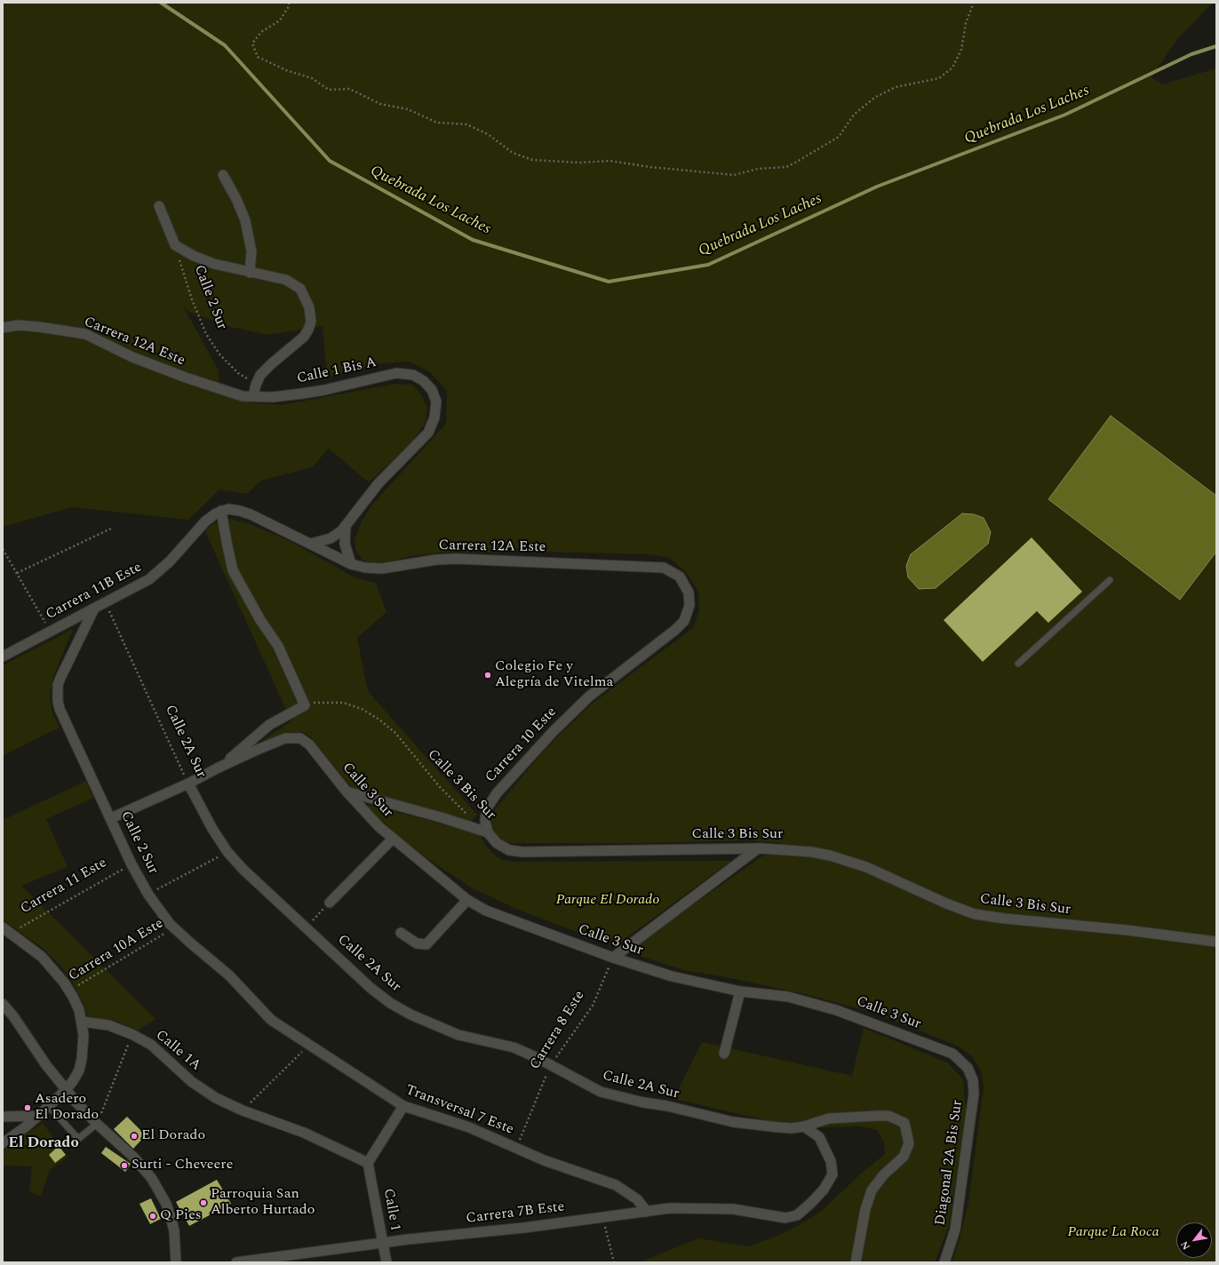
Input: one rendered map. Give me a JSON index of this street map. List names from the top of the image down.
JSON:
{
  "streets": {
    "street": [
      "Calle 2 Sur",
      "Carrera 12A Este",
      "Calle 1 Bis A",
      "Carrera 11B Este",
      "Calle 2A Sur",
      "Carrera 10 Este",
      "Calle 3 Bis Sur",
      "Calle 3 Sur",
      "Calle 1A",
      "Transversal 7 Este",
      "Diagonal 2A Bis Sur",
      "Calle 1",
      "Carrera 7B Este"
    ],
    "path": ["Carrera 11 Este", "Carrera 10A Este", "Carrera 8 Este"]
  },
  "crossings": [
    ["Calle 2 Sur", "Carrera 11B Este"],
    ["Calle 2 Sur", "Carrera 11 Este"],
    ["Calle 2 Sur", "Carrera 10A Este"],
    ["Calle 2 Sur", "Transversal 7 Este"],
    ["Carrera 12A Este", "Calle 1 Bis A"],
    ["Carrera 12A Este", "Carrera 11B Este"],
    ["Carrera 12A Este", "Carrera 10 Este"],
    ["Carrera 11B Este", "Calle 2A Sur"],
    ["Calle 2A Sur", "Carrera 8 Este"],
    ["Calle 2A Sur", "Carrera 7B Este"],
    ["Carrera 10 Este", "Calle 3 Bis Sur"],
    ["Calle 3 Sur", "Carrera 8 Este"],
    ["Calle 3 Sur", "Diagonal 2A Bis Sur"],
    ["Carrera 8 Este", "Transversal 7 Este"],
    ["Calle 1A", "Calle 1"],
    ["Transversal 7 Este", "Carrera 7B Este"],
    ["Calle 1", "Carrera 7B Este"]
  ],
  "districts": ["El Dorado"],
  "water": ["Quebrada Los Laches"],
  "parks": ["Parque El Dorado", "Parque La Roca"],
  "places": [
    "Colegio Fe y Alegría de Vitelma",
    "Asadero El Dorado",
    "El Dorado",
    "Surti - Cheveere",
    "Parroquia San Alberto Hurtado",
    "Q Pies"
  ],
  "north": "bottom left"
}
